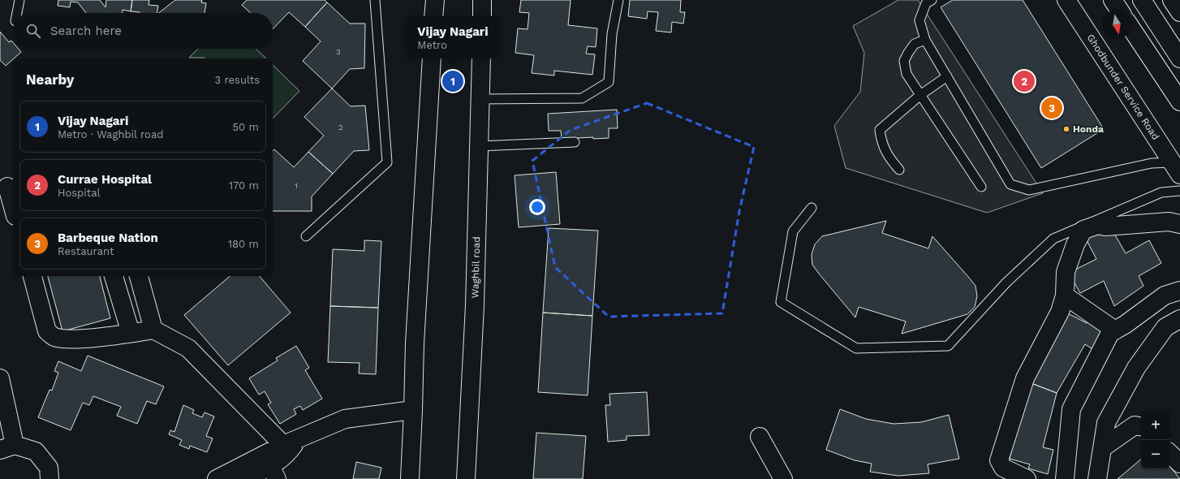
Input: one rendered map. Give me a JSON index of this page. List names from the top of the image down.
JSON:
{
  "streets": {
    "street": ["Ghodbunder Service Road", "Waghbil road"]
  },
  "places": ["Honda"],
  "house_numbers": ["3", "2", "1"],
  "north": "bottom",
  "page": {
    "search": "Search here",
    "popup": ["Vijay Nagari", "Metro"],
    "heading": ["Nearby", "3 results"],
    "pins": ["1", "2", "3"],
    "list": [
      {
        "mark": "1",
        "name": "Vijay Nagari",
        "note": "Metro · Waghbil road",
        "value": "50 m"
      },
      {
        "mark": "2",
        "name": "Currae Hospital",
        "note": "Hospital",
        "value": "170 m"
      },
      {
        "mark": "3",
        "name": "Barbeque Nation",
        "note": "Restaurant",
        "value": "180 m"
      }
    ],
    "map_buttons": ["+", "−"]
  }
}
